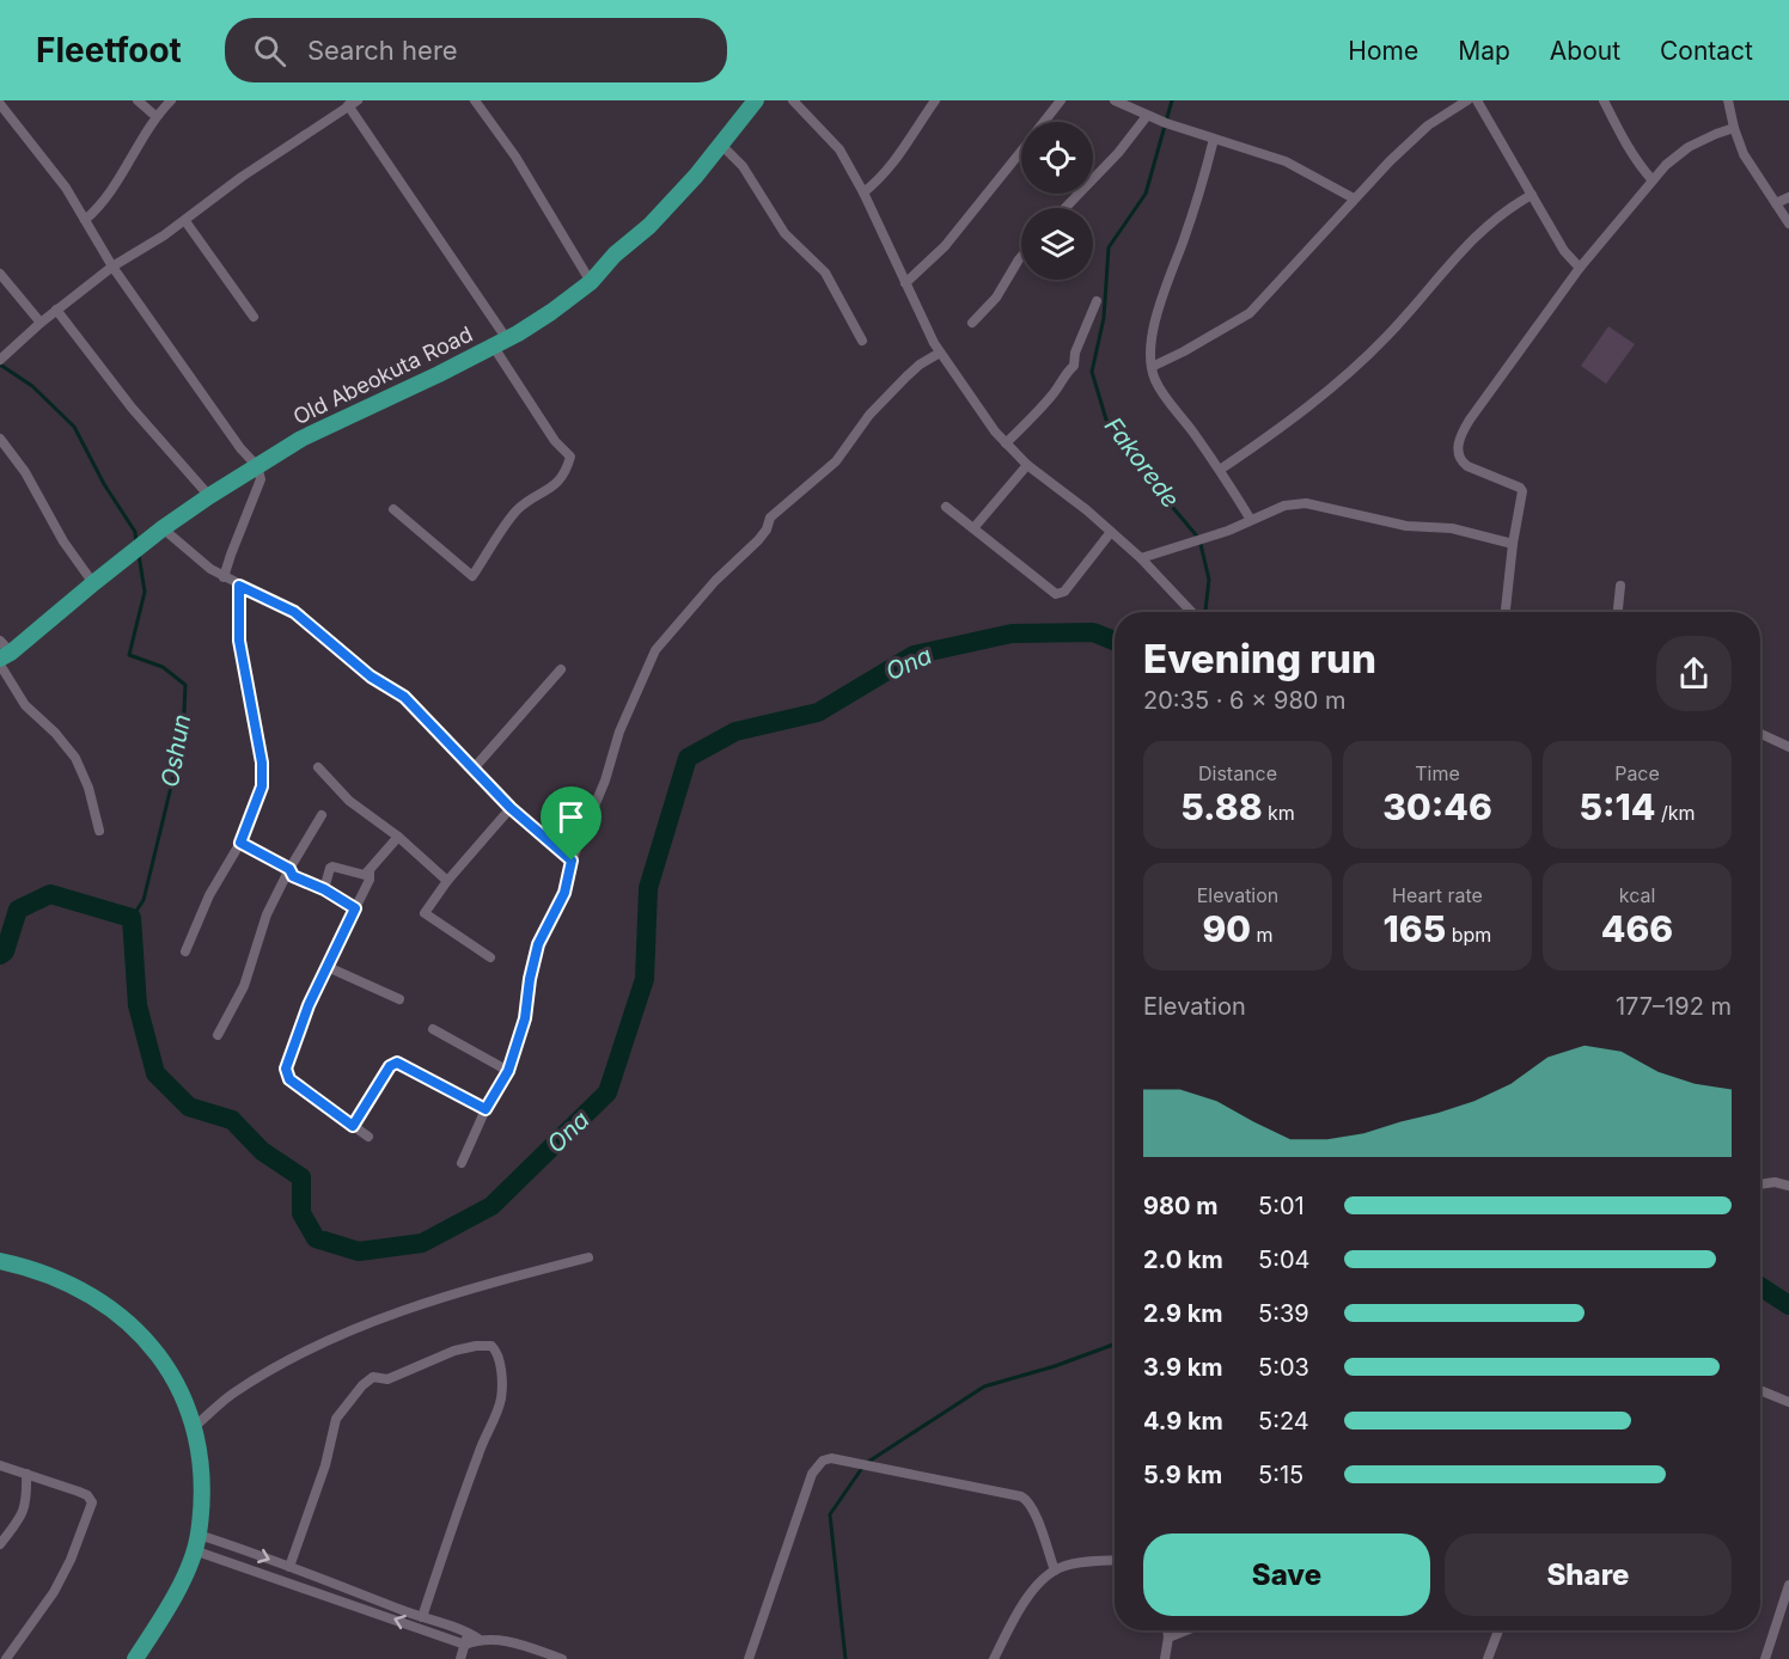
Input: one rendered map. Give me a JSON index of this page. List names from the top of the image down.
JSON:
{
  "streets": {
    "highway": ["Old Abeokuta Road"]
  },
  "water": ["Fakorede", "Ona", "Oshun"],
  "page": {
    "header": "Fleetfoot",
    "search": "Search here",
    "nav": [
      "Home",
      "Map",
      "About",
      "Contact"
    ],
    "heading": ["Evening run", "20:35 · 6 × 980 m"],
    "stats": [
      ["Distance", "5.88 km"],
      ["Time", "30:46"],
      ["Pace", "5:14 /km"],
      ["Elevation", "90 m"],
      ["Heart rate", "165 bpm"],
      ["kcal", "466"]
    ],
    "chart": ["Elevation", "177–192 m"],
    "list": [
      {
        "name": "980 m",
        "note": "5:01"
      },
      {
        "name": "2.0 km",
        "note": "5:04"
      },
      {
        "name": "2.9 km",
        "note": "5:39"
      },
      {
        "name": "3.9 km",
        "note": "5:03"
      },
      {
        "name": "4.9 km",
        "note": "5:24"
      },
      {
        "name": "5.9 km",
        "note": "5:15"
      }
    ],
    "buttons": ["Save", "Share"]
  }
}
